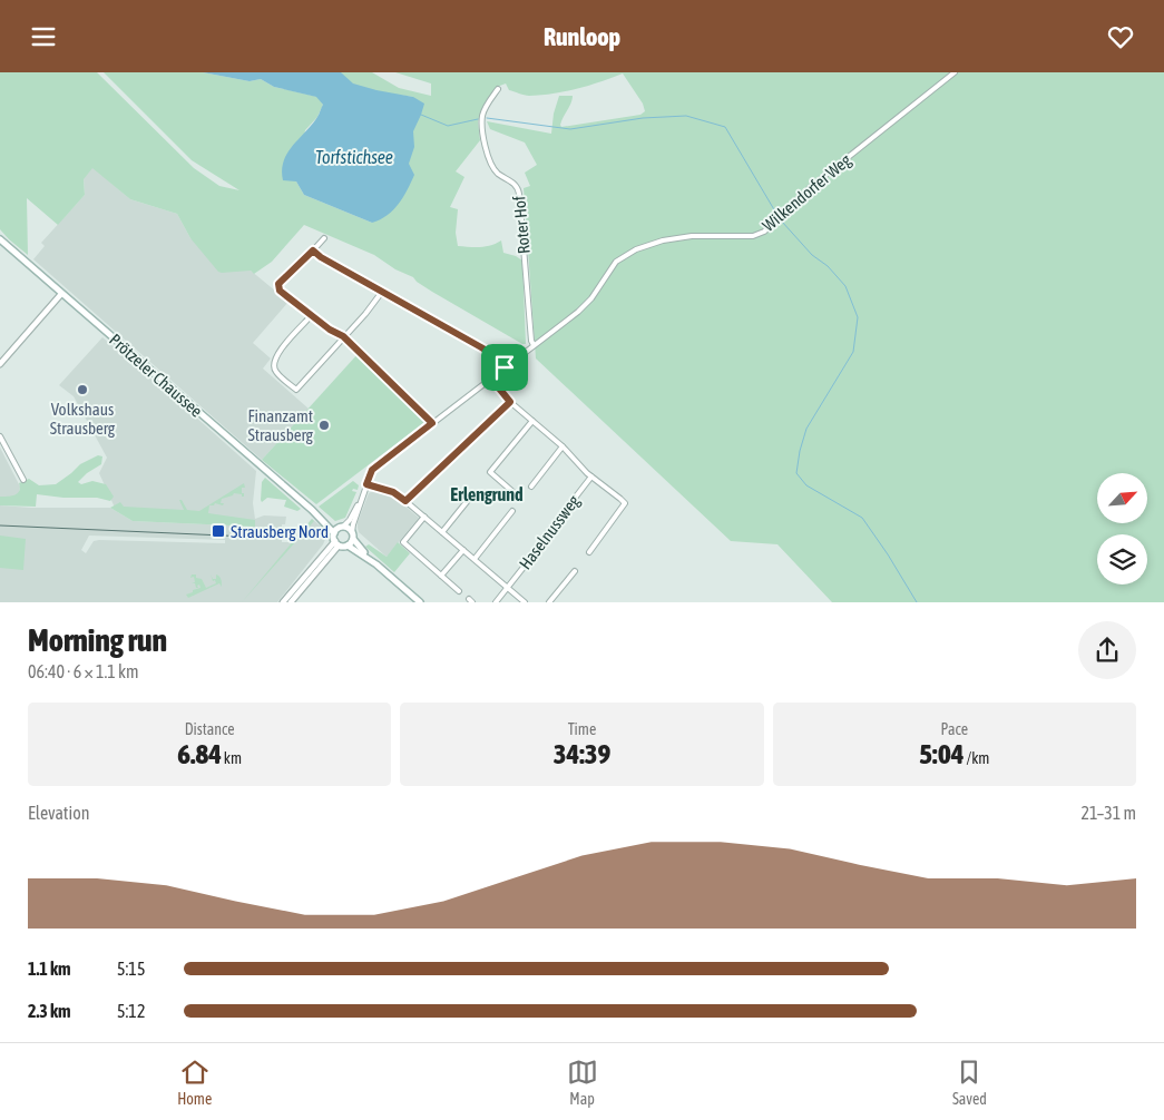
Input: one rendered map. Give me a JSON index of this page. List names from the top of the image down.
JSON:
{
  "streets": {
    "main road": ["Prötzeler Chaussee"],
    "street": ["Wilkendorfer Weg", "Roter Hof", "Haselnussweg"]
  },
  "crossings": [
    ["Wilkendorfer Weg", "Roter Hof"],
    ["Wilkendorfer Weg", "Prötzeler Chaussee"]
  ],
  "districts": ["Erlengrund"],
  "water": ["Torfstichsee"],
  "places": {
    "other": ["Volkshaus Strausberg", "Finanzamt Strausberg"],
    "transit": ["Strausberg Nord"]
  },
  "north": "top right",
  "page": {
    "header": "Runloop",
    "heading": ["Morning run", "06:40 · 6 × 1.1 km"],
    "stats": [
      ["Distance", "6.84 km"],
      ["Time", "34:39"],
      ["Pace", "5:04 /km"]
    ],
    "chart": ["Elevation", "21–31 m"],
    "list": [
      {
        "name": "1.1 km",
        "note": "5:15"
      },
      {
        "name": "2.3 km",
        "note": "5:12"
      }
    ],
    "tabs": ["Home", "Map", "Saved"]
  }
}
